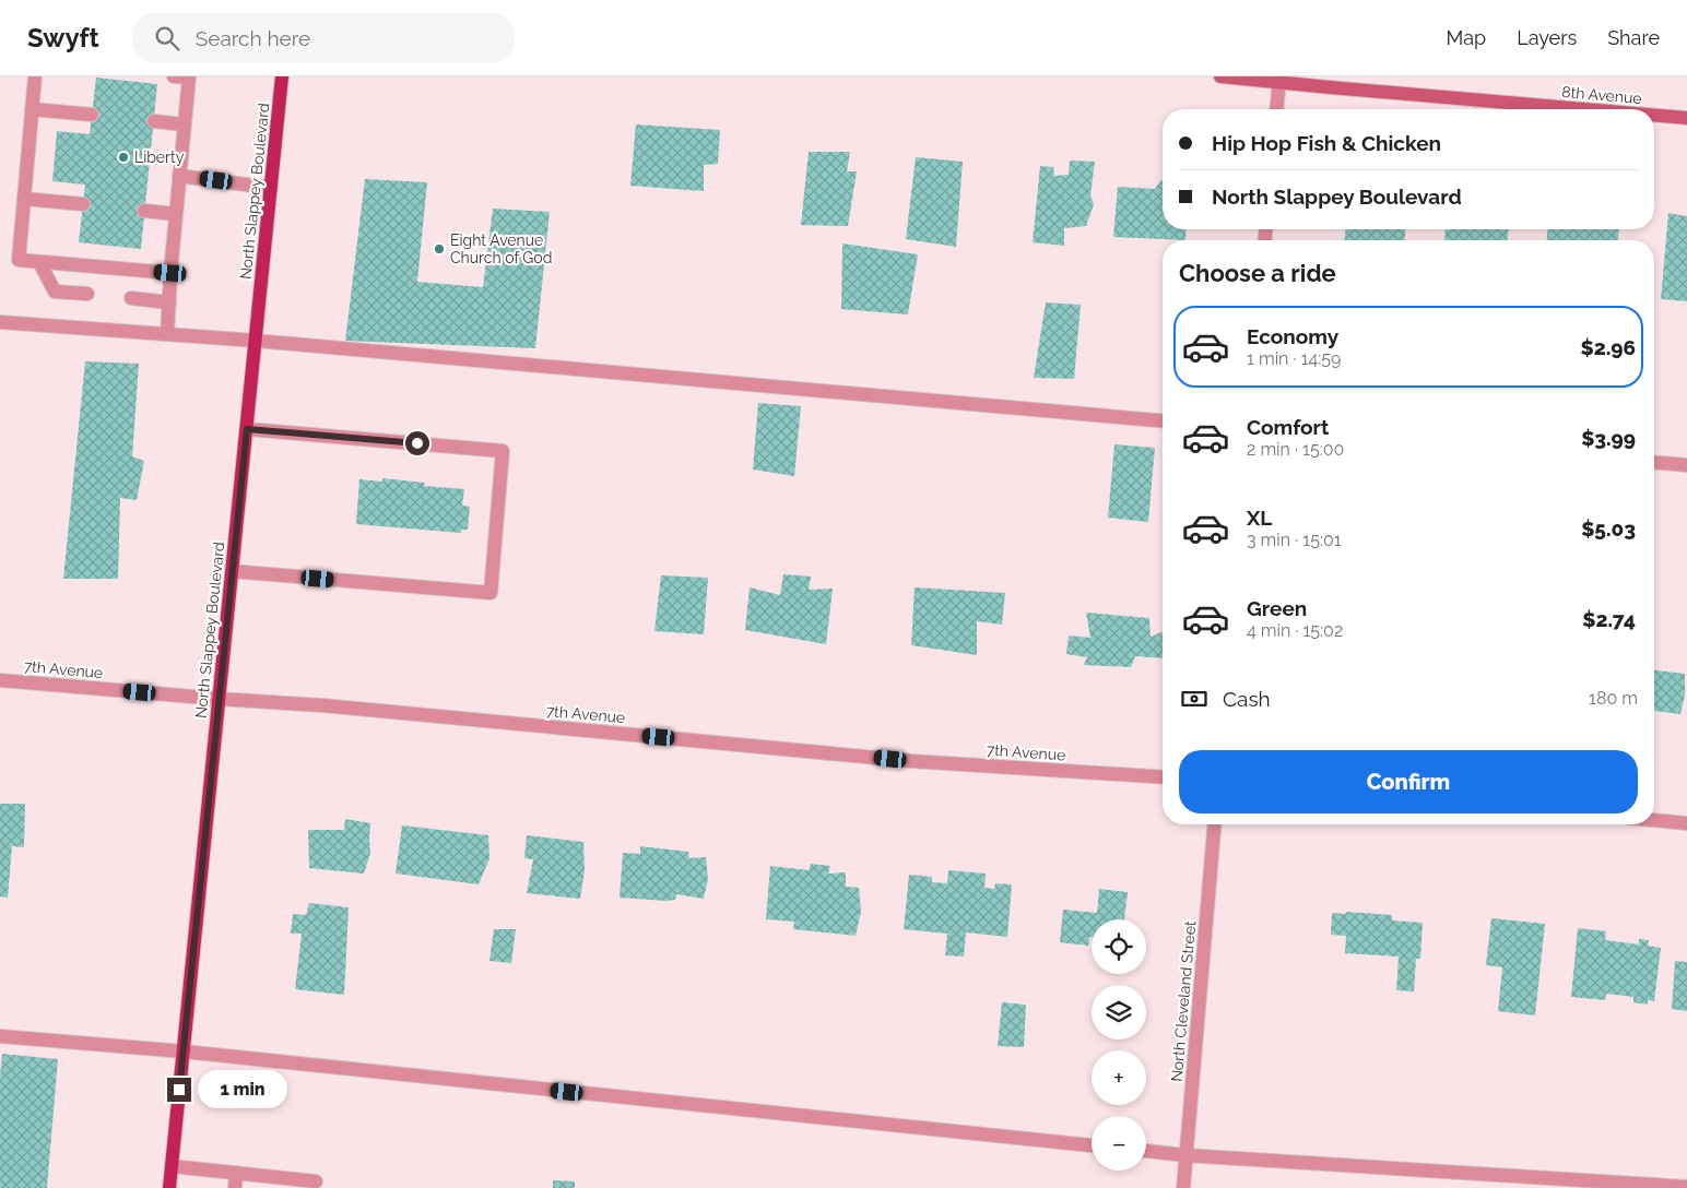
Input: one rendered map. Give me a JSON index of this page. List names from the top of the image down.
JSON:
{
  "streets": {
    "main road": ["North Slappey Boulevard"],
    "street": ["8th Avenue", "7th Avenue", "North Cleveland Street"]
  },
  "crossings": [
    ["North Slappey Boulevard", "7th Avenue"]
  ],
  "places": ["Liberty", "Eight Avenue Church of God"],
  "page": {
    "header": "Swyft",
    "search": "Search here",
    "nav": ["Map", "Layers", "Share"],
    "banner": ["Hip Hop Fish & Chicken", "North Slappey Boulevard"],
    "heading": "Choose a ride",
    "list": [
      {
        "name": "Economy",
        "note": "1 min · 14:59",
        "value": "$2.96"
      },
      {
        "name": "Comfort",
        "note": "2 min · 15:00",
        "value": "$3.99"
      },
      {
        "name": "XL",
        "note": "3 min · 15:01",
        "value": "$5.03"
      },
      {
        "name": "Green",
        "note": "4 min · 15:02",
        "value": "$2.74"
      }
    ],
    "pay": ["Cash", "180 m"],
    "buttons": "Confirm",
    "map_buttons": ["+", "−"],
    "bubble": "1 min"
  }
}
